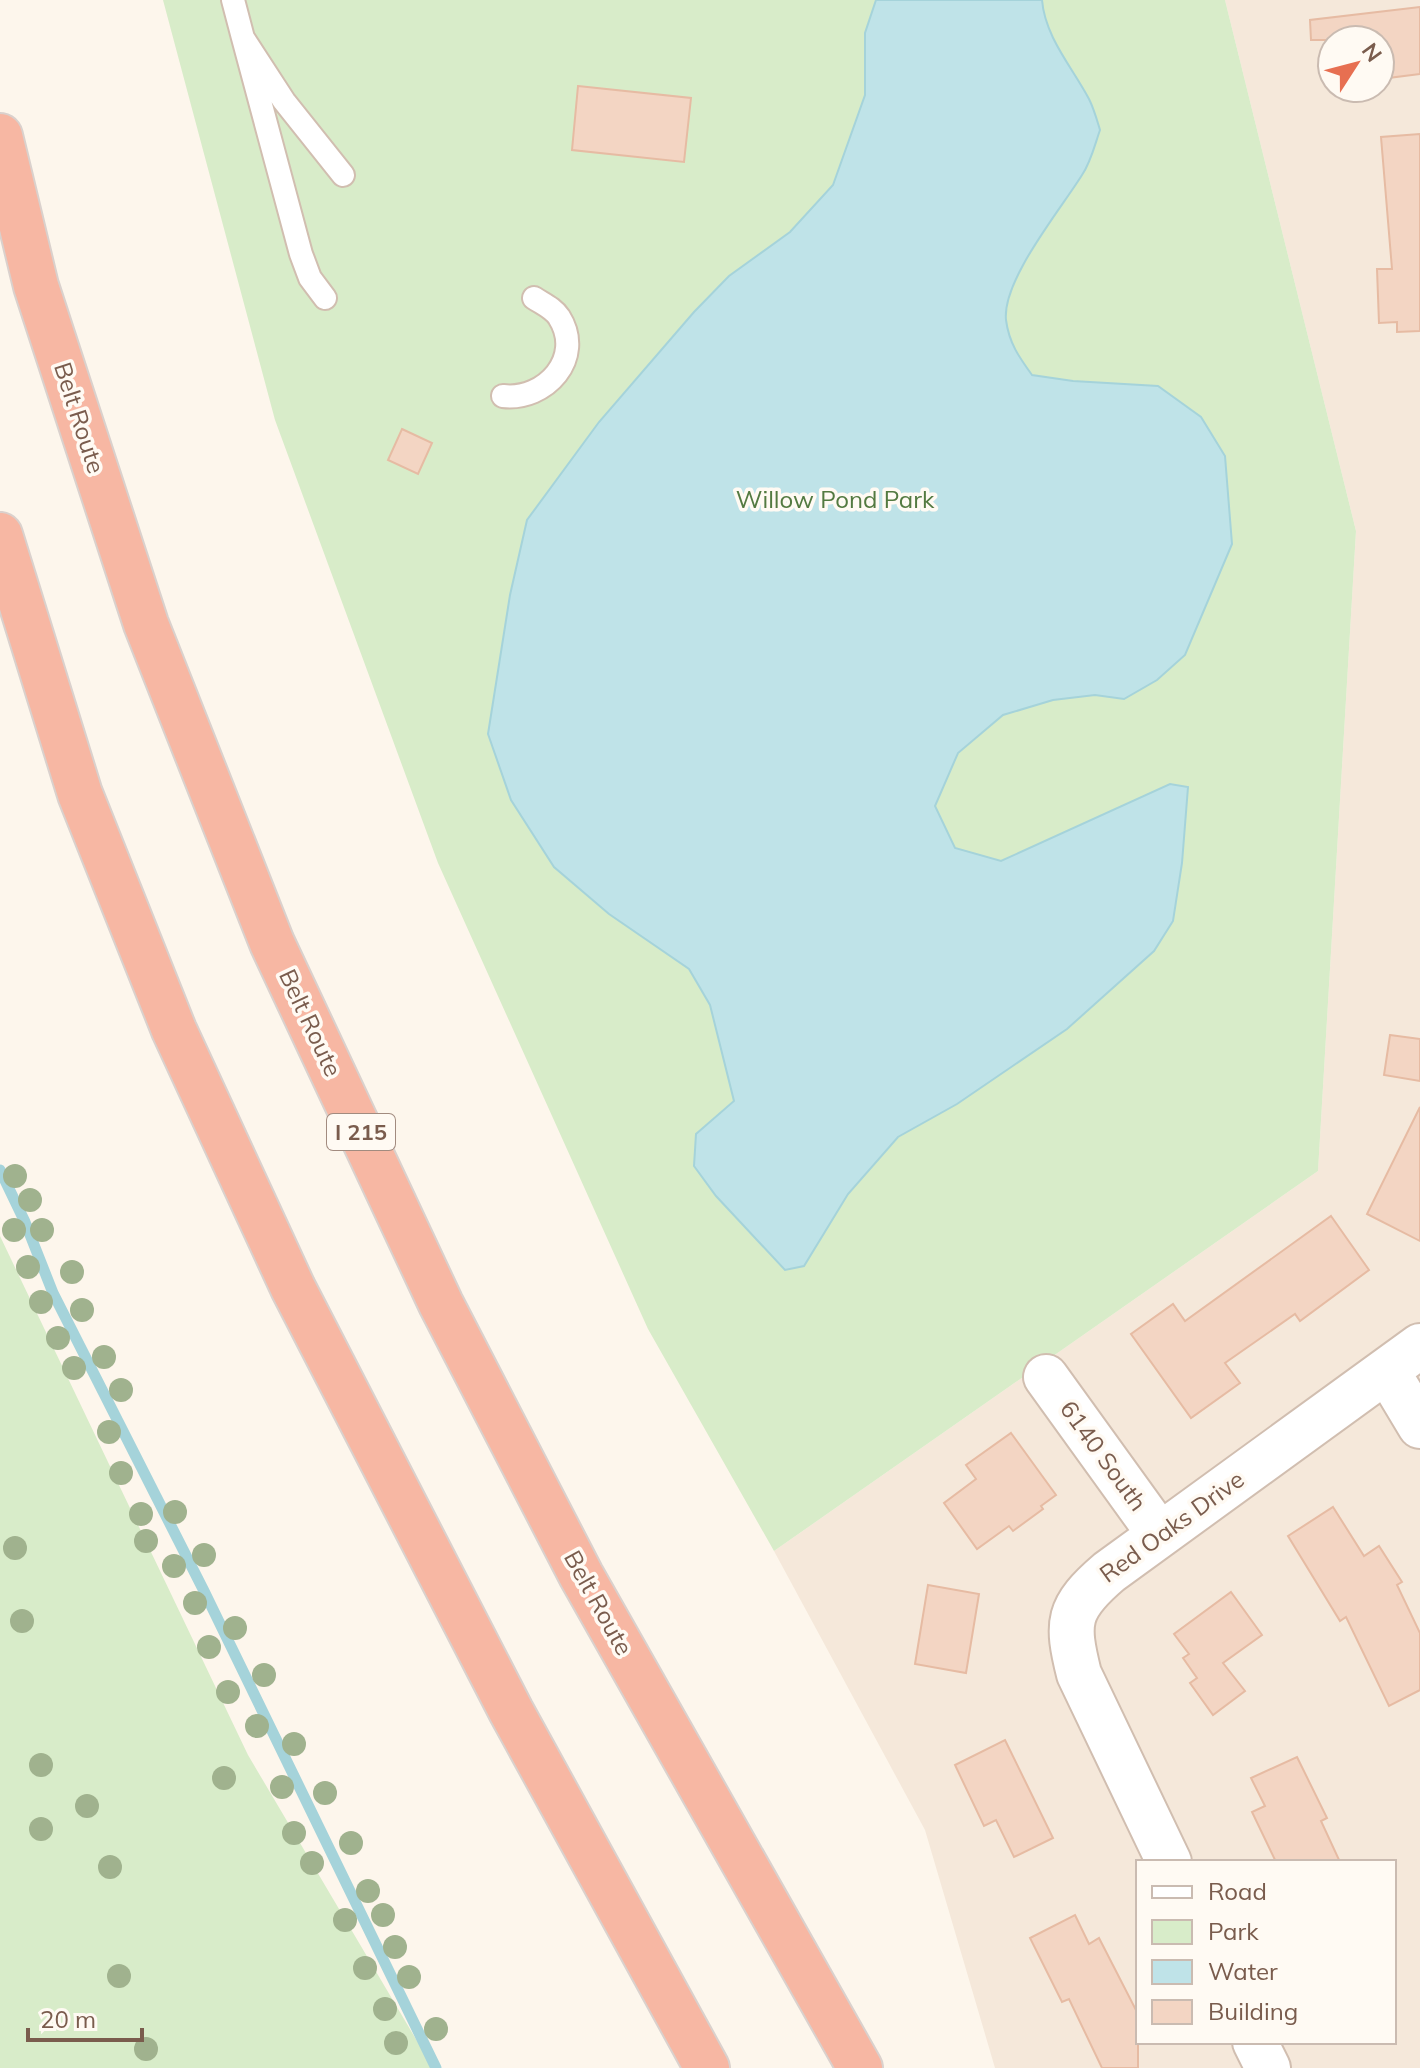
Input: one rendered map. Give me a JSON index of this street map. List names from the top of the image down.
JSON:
{
  "streets": {
    "highway": ["Belt Route", "I 215"],
    "street": ["6140 South", "Red Oaks Drive"]
  },
  "crossings": [
    ["6140 South", "Red Oaks Drive"]
  ],
  "parks": ["Willow Pond Park"],
  "legend": [
    "Road",
    "Park",
    "Water",
    "Building"
  ],
  "scale_bar": "20 m",
  "north": "top right"
}
